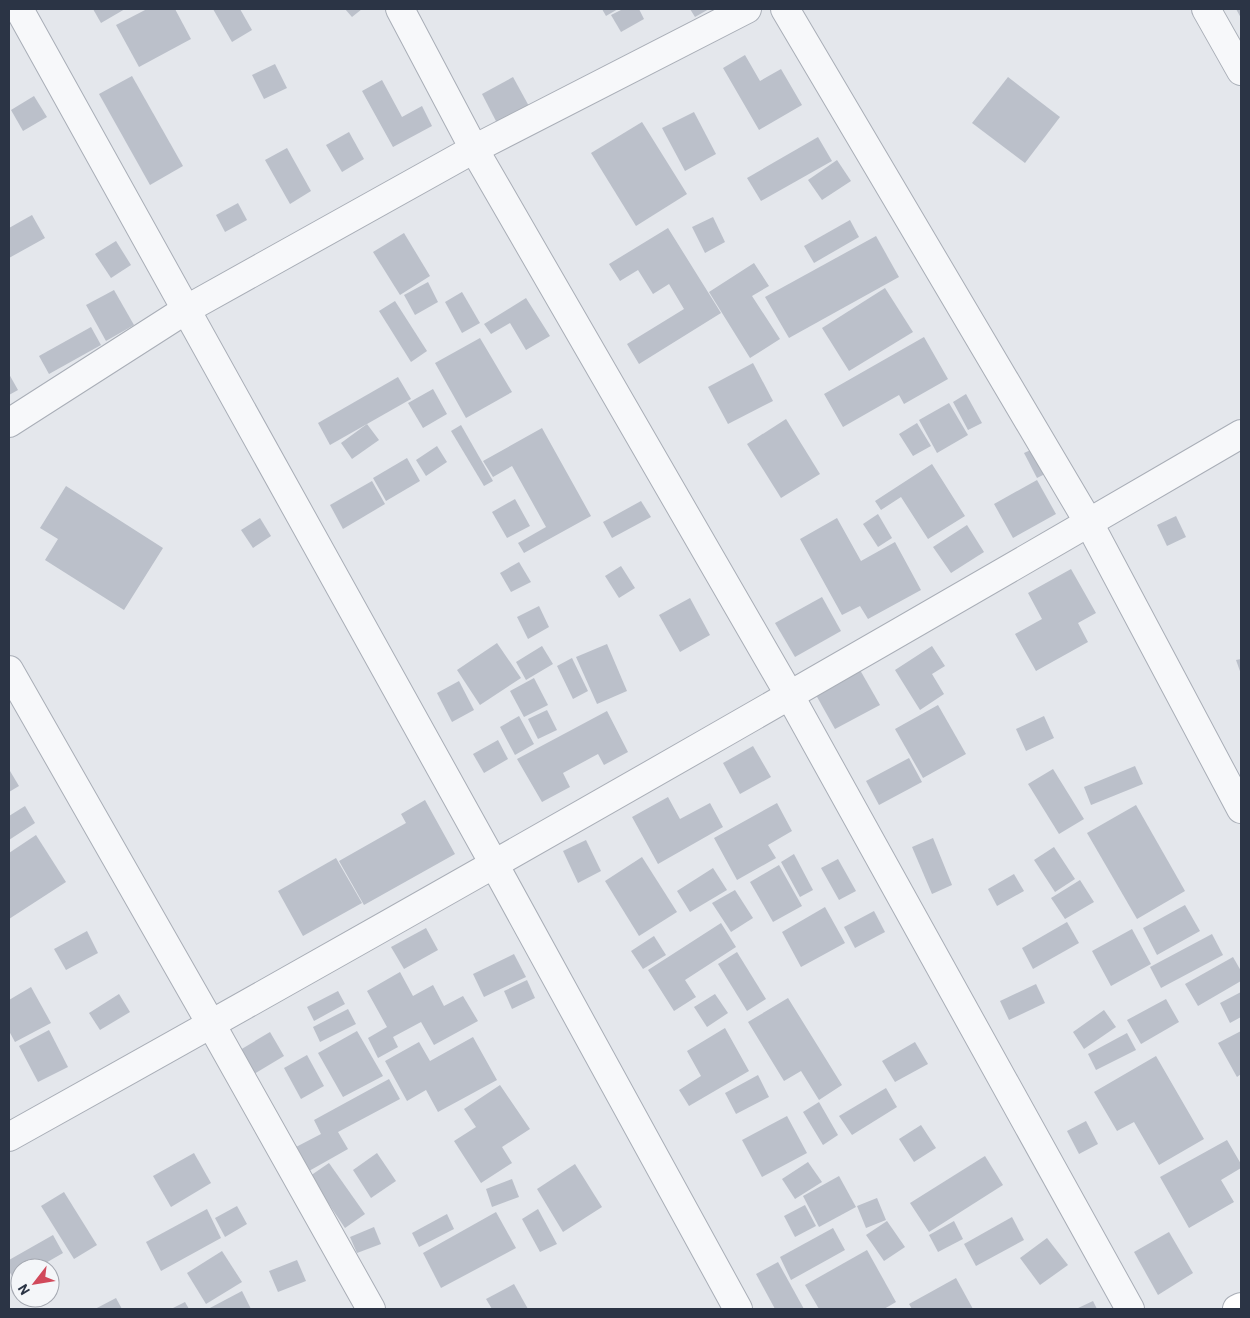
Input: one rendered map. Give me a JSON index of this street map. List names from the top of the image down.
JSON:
{
  "north": "bottom left"
}
